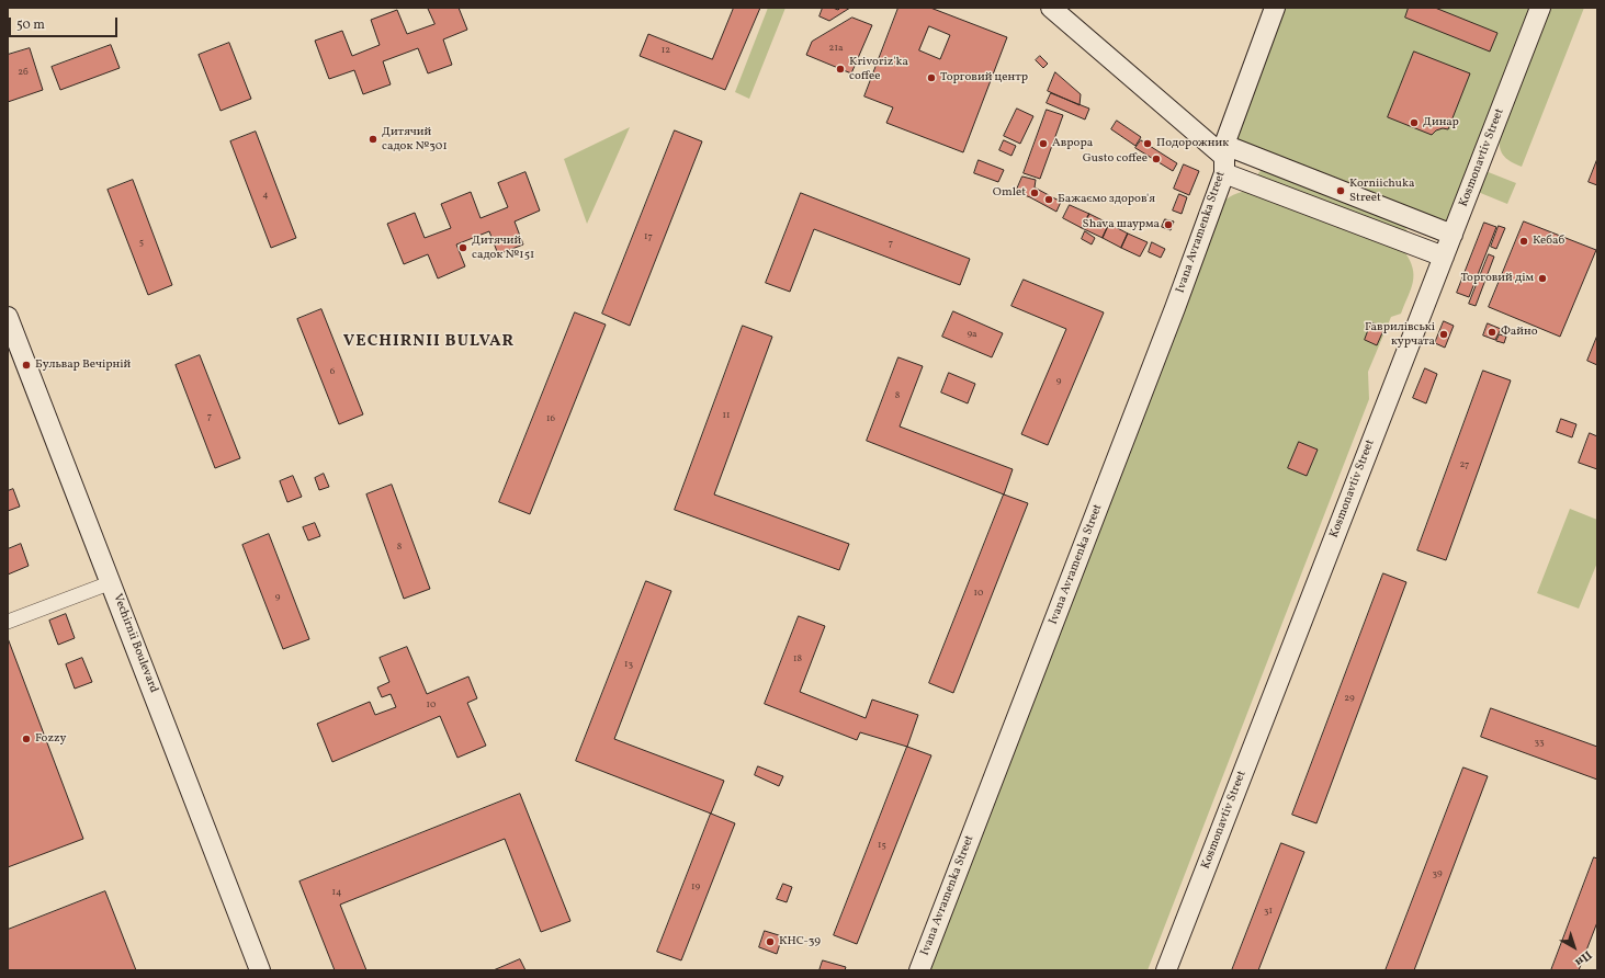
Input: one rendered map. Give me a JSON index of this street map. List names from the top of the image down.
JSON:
{
  "streets": {
    "street": ["Kosmonavtiv Street", "Ivana Avramenka Street", "Vechirnii Boulevard"]
  },
  "districts": ["VECHIRNII BULVAR"],
  "places": [
    "Krivoriz'ka coffee",
    "Торговий центр",
    "Динар",
    "Дитячий садок №301",
    "Аврора",
    "Подорожник",
    "Gusto coffee",
    "Korniichuka Street",
    "Omlet",
    "Бажаємо здоров'я",
    "Shava шаурма",
    "Кебаб",
    "Дитячий садок №151",
    "Торговий дім",
    "Файно",
    "Гаврилівські курчата",
    "Бульвар Вечірній",
    "Fozzy",
    "КНС-39"
  ],
  "house_numbers": [
    "21а",
    "12",
    "2б",
    "4",
    "17",
    "5",
    "7",
    "9а",
    "6",
    "9",
    "8",
    "11",
    "7",
    "16",
    "27",
    "8",
    "10",
    "9",
    "18",
    "13",
    "29",
    "10",
    "33",
    "15",
    "39",
    "19",
    "14",
    "31"
  ],
  "scale_bar": "50 m",
  "north": "bottom right"
}
